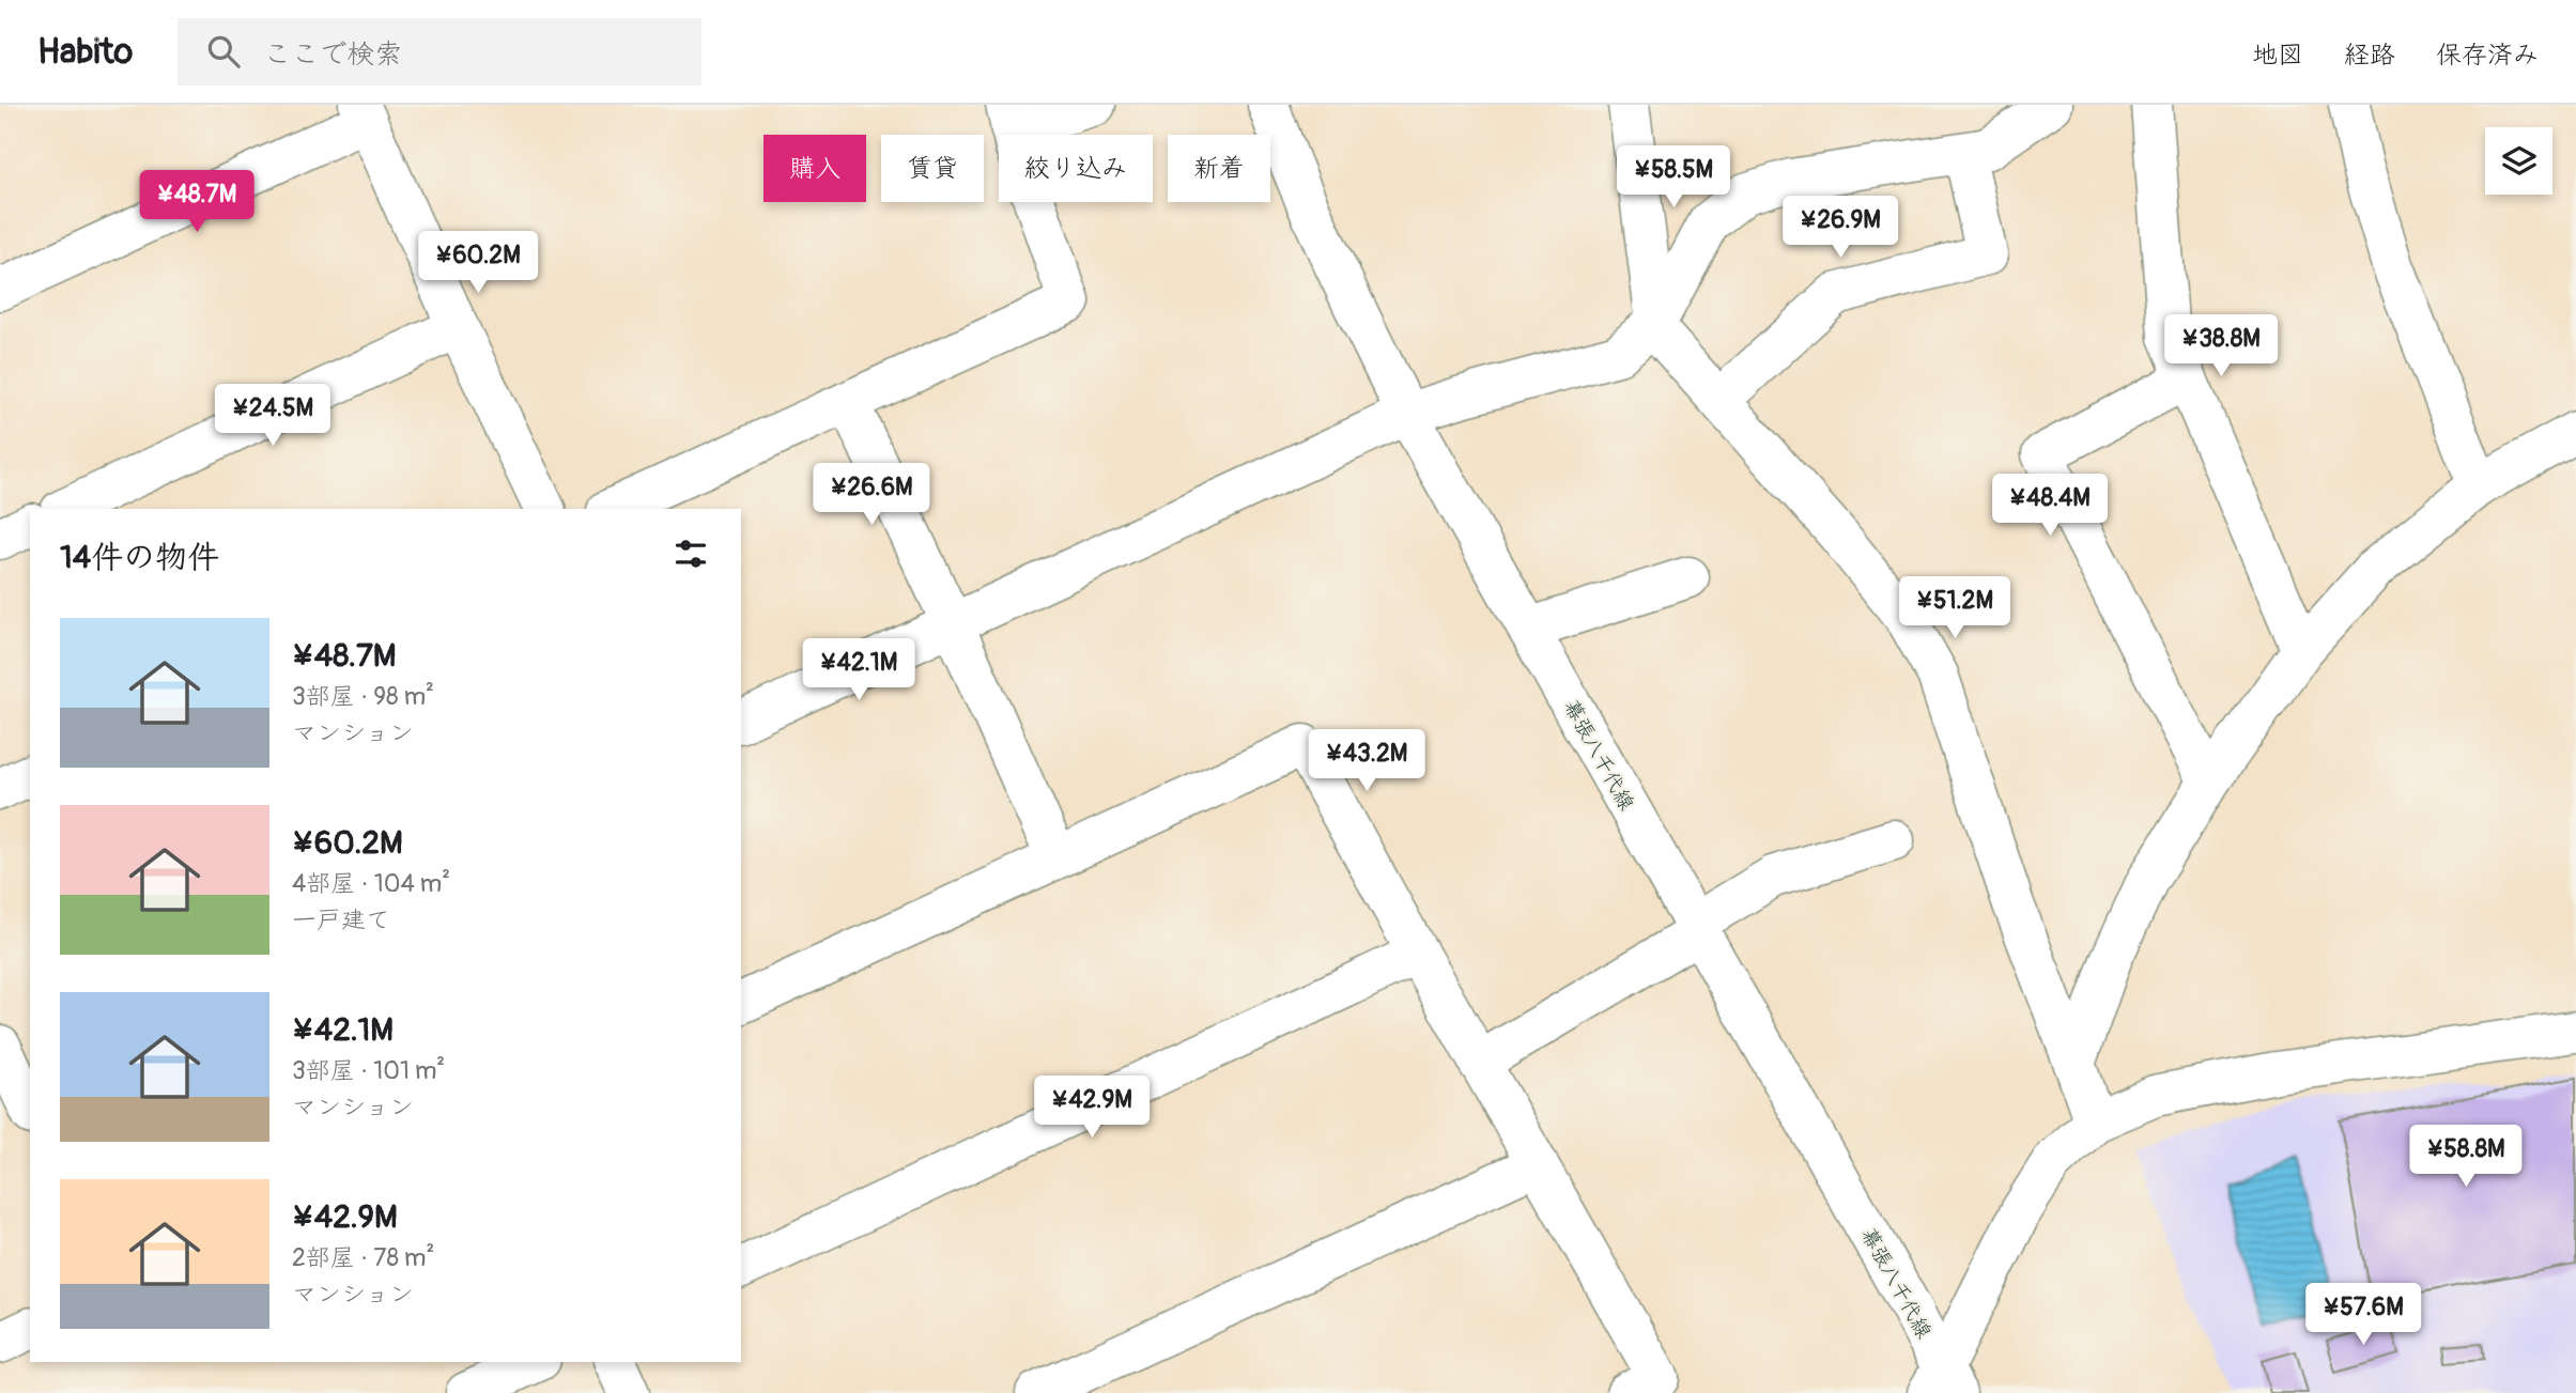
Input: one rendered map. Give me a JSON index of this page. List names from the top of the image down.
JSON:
{
  "streets": {
    "street": ["幕張八千代線"]
  },
  "page": {
    "header": "Habito",
    "search": "ここで検索",
    "nav": ["地図", "経路", "保存済み"],
    "chip": [
      "購入",
      "賃貸",
      "絞り込み",
      "新着"
    ],
    "price": [
      "¥58.5M",
      "¥48.7M",
      "¥26.9M",
      "¥60.2M",
      "¥38.8M",
      "¥24.5M",
      "¥26.6M",
      "¥48.4M",
      "¥51.2M",
      "¥42.1M",
      "¥43.2M",
      "¥42.9M",
      "¥58.8M",
      "¥57.6M"
    ],
    "heading": "14件の物件",
    "list": [
      {
        "name": "¥48.7M",
        "note": "3部屋 · 98 m² · マンション"
      },
      {
        "name": "¥60.2M",
        "note": "4部屋 · 104 m² · 一戸建て"
      },
      {
        "name": "¥42.1M",
        "note": "3部屋 · 101 m² · マンション"
      },
      {
        "name": "¥42.9M",
        "note": "2部屋 · 78 m² · マンション"
      }
    ]
  }
}
